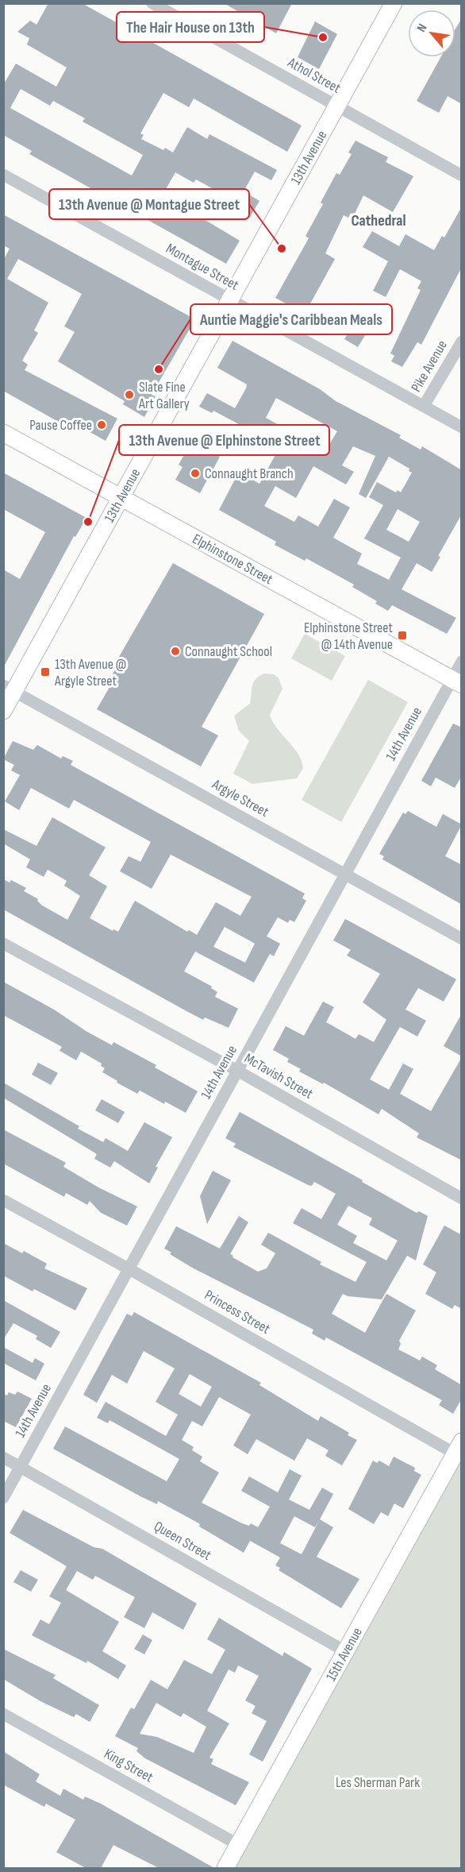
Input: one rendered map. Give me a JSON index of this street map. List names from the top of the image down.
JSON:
{
  "streets": {
    "street": [
      "Athol Street",
      "13th Avenue",
      "Montague Street",
      "Pike Avenue",
      "Elphinstone Street",
      "14th Avenue",
      "Argyle Street",
      "McTavish Street",
      "Princess Street",
      "Queen Street",
      "15th Avenue",
      "King Street"
    ]
  },
  "crossings": [
    ["Athol Street", "13th Avenue"],
    ["13th Avenue", "Montague Street"],
    ["13th Avenue", "Elphinstone Street"],
    ["13th Avenue", "Argyle Street"],
    ["Montague Street", "Pike Avenue"],
    ["Elphinstone Street", "14th Avenue"],
    ["14th Avenue", "Argyle Street"],
    ["14th Avenue", "McTavish Street"],
    ["14th Avenue", "Princess Street"],
    ["14th Avenue", "Queen Street"],
    ["Princess Street", "15th Avenue"],
    ["Queen Street", "15th Avenue"],
    ["15th Avenue", "King Street"]
  ],
  "districts": ["Cathedral"],
  "parks": ["Les Sherman Park"],
  "places": {
    "other": [
      "The Hair House on 13th",
      "13th Avenue @ Montague Street",
      "Auntie Maggie's Caribbean Meals",
      "Slate Fine Art Gallery",
      "Pause Coffee",
      "Connaught Branch",
      "13th Avenue @ Elphinstone Street",
      "Connaught School"
    ],
    "transit": ["Elphinstone Street @ 14th Avenue", "13th Avenue @ Argyle Street"]
  },
  "north": "top left"
}
